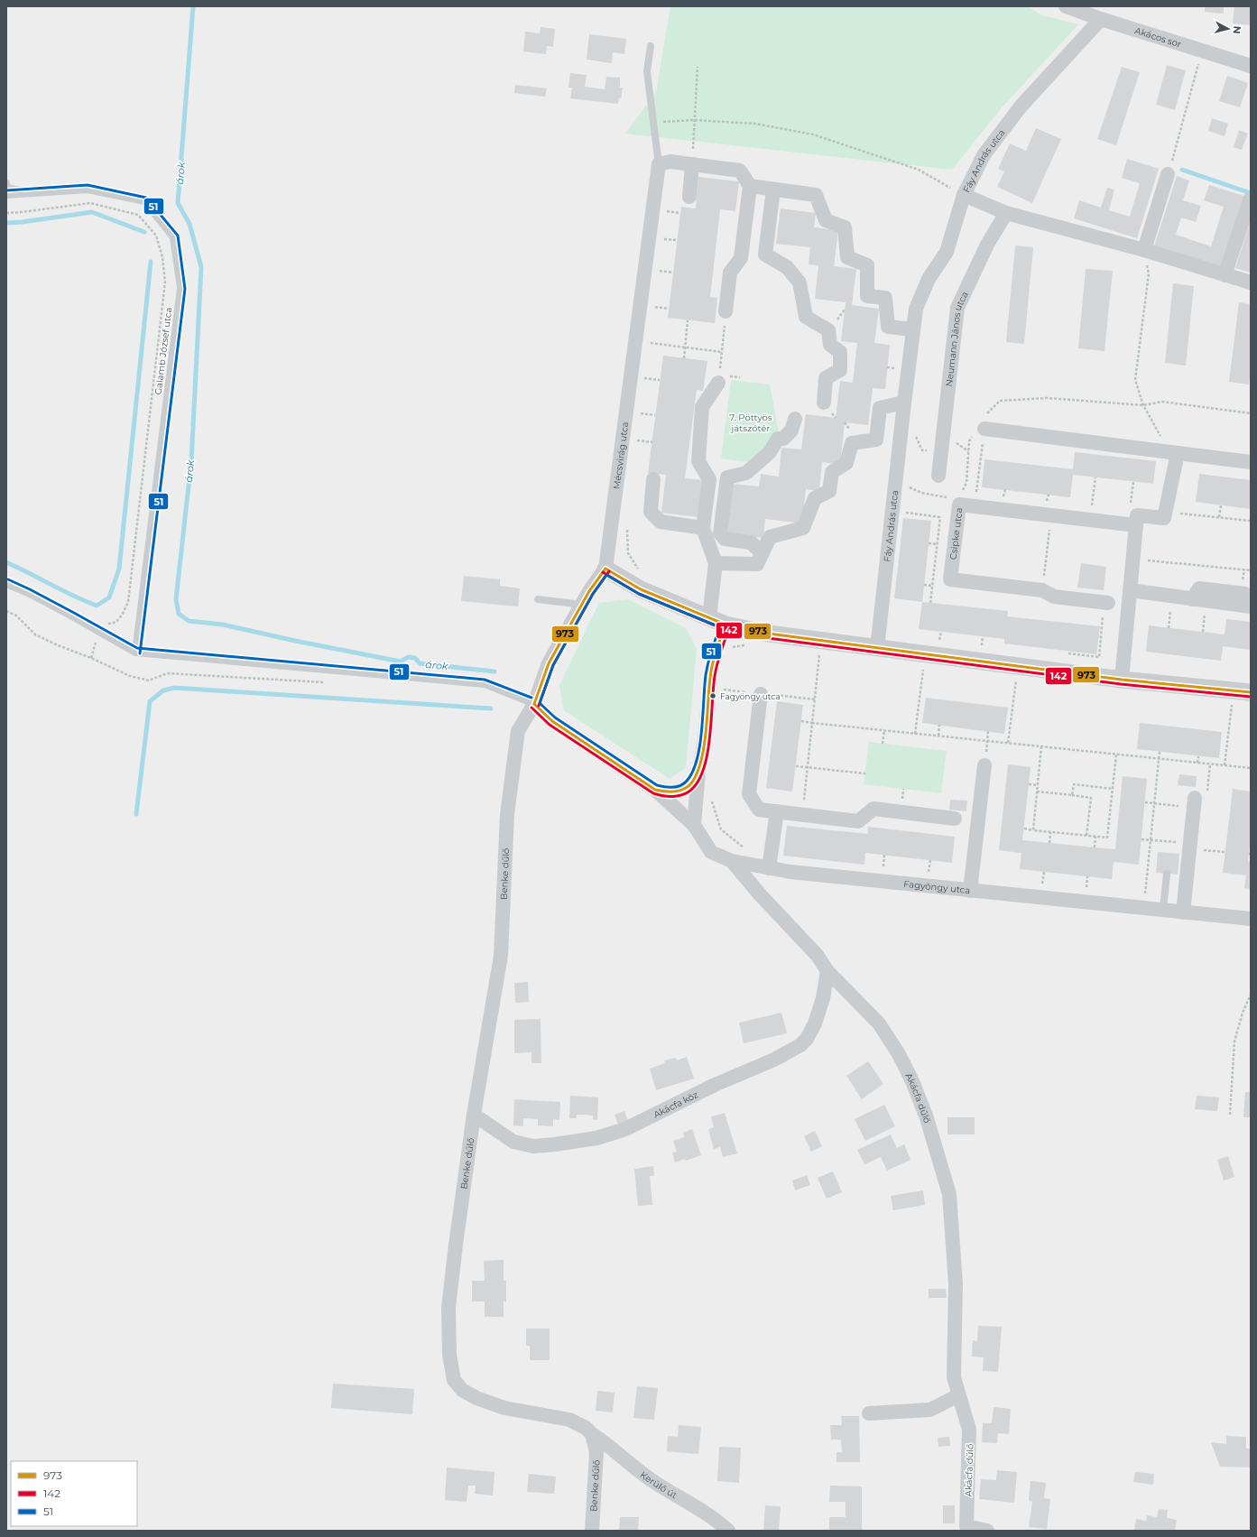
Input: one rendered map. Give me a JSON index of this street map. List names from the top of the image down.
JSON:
{
  "streets": {
    "street": [
      "Akácos sor",
      "Fáy András utca",
      "Neumann János utca",
      "Mécsvirág utca",
      "Csipke utca",
      "Benke dűlő",
      "Fagyöngy utca",
      "Akácfa dűlő",
      "Akácfa köz",
      "Kerülő út"
    ],
    "lane": ["Galamb József utca"]
  },
  "crossings": [
    ["Akácos sor", "Fáy András utca"],
    ["Mécsvirág utca", "Benke dűlő"],
    ["Mécsvirág utca", "Fagyöngy utca"],
    ["Benke dűlő", "Fagyöngy utca"],
    ["Benke dűlő", "Akácfa köz"],
    ["Benke dűlő", "Kerülő út"],
    ["Fagyöngy utca", "Akácfa dűlő"],
    ["Akácfa dűlő", "Akácfa köz"]
  ],
  "water": ["árok"],
  "parks": ["7. Pöttyös játszótér"],
  "places": ["Fagyöngy utca"],
  "lines": ["transit line 51", "transit line 973", "transit line 142"],
  "legend": ["973", "142", "51"],
  "north": "right"
}
